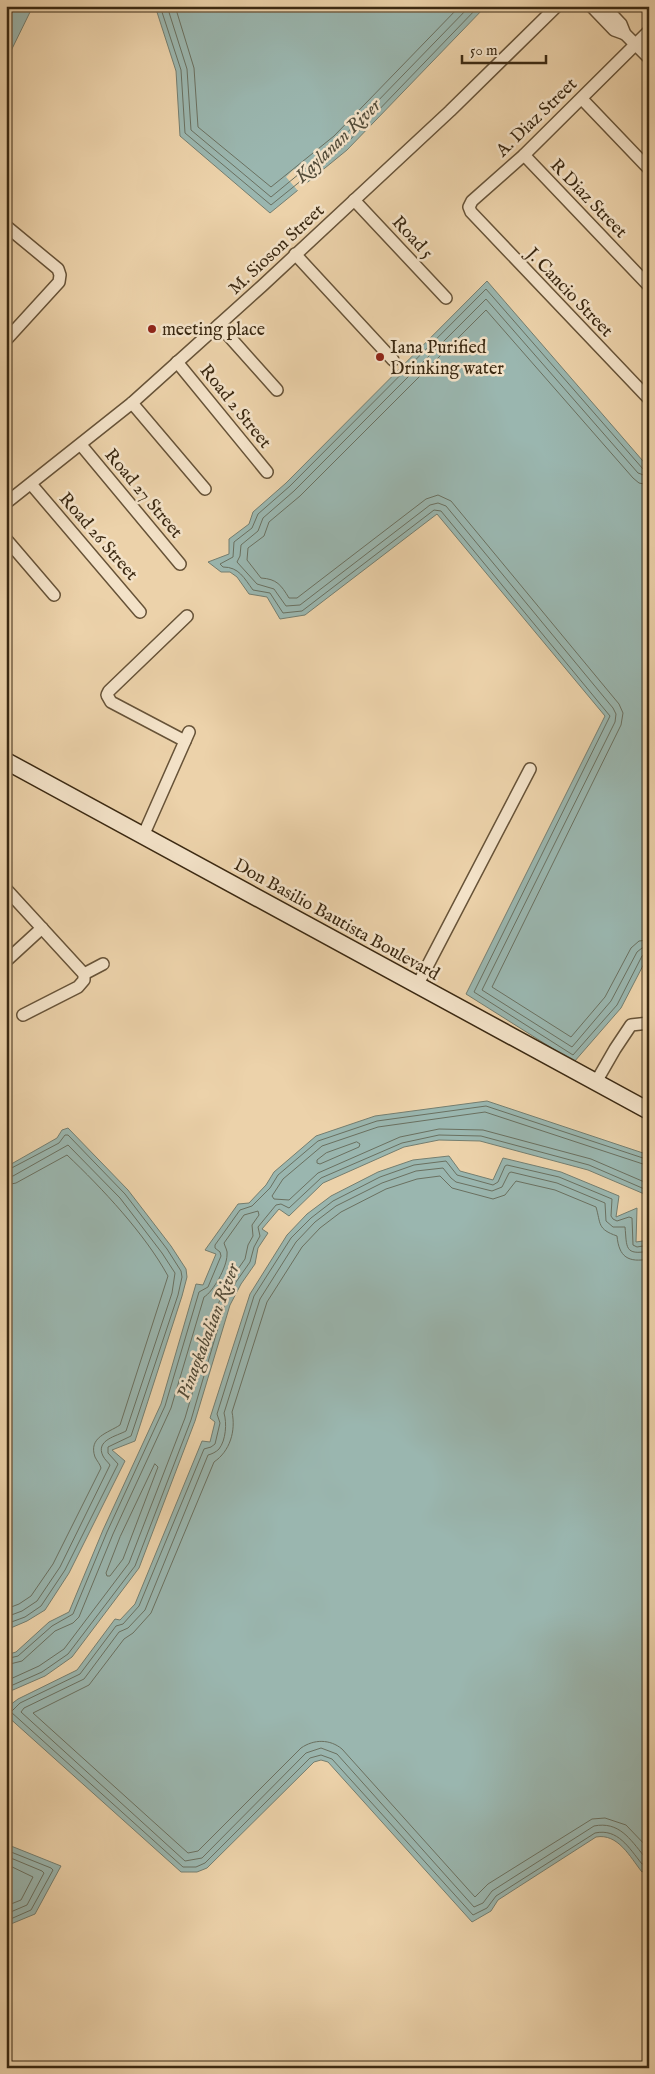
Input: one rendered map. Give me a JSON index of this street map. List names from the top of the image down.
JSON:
{
  "streets": {
    "main road": ["Don Basilio Bautista Boulevard"],
    "street": [
      "A. Diaz Street",
      "R Diaz Street",
      "Road 5",
      "M. Sioson Street",
      "J. Cancio Street",
      "Road 2 Street",
      "Road 27 Street",
      "Road 26 Street"
    ]
  },
  "crossings": [
    ["A. Diaz Street", "R Diaz Street"],
    ["A. Diaz Street", "J. Cancio Street"],
    ["Road 5", "M. Sioson Street"],
    ["M. Sioson Street", "Road 2 Street"],
    ["M. Sioson Street", "Road 27 Street"],
    ["M. Sioson Street", "Road 26 Street"]
  ],
  "water": ["Kaylanan River", "Pinagkabalian River"],
  "places": ["meeting place", "Iana Purified Drinking water"],
  "scale_bar": "50 m"
}
